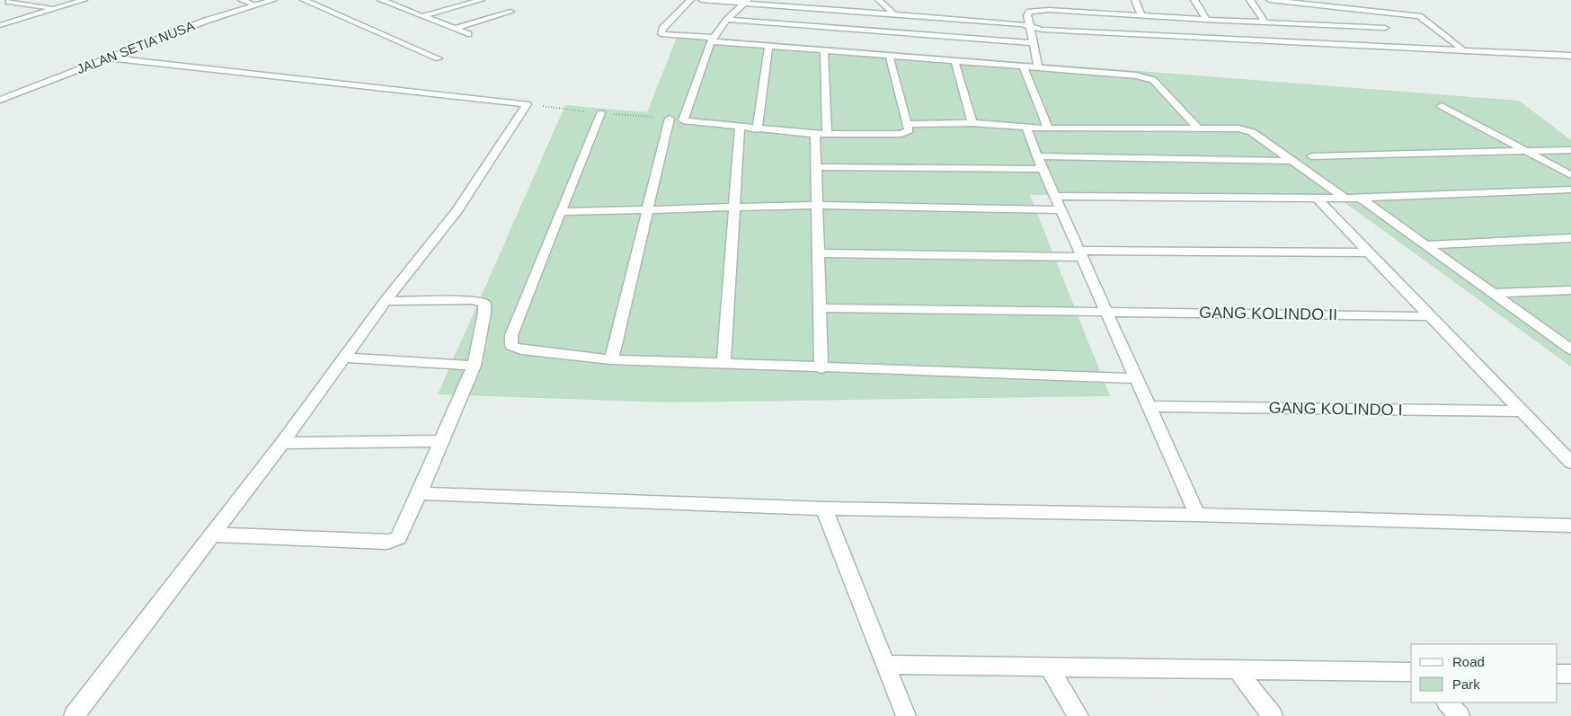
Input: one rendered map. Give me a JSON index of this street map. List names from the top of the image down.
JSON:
{
  "streets": {
    "street": ["JALAN SETIA NUSA", "GANG KOLINDO II", "GANG KOLINDO I"]
  },
  "legend": ["Road", "Park"]
}
